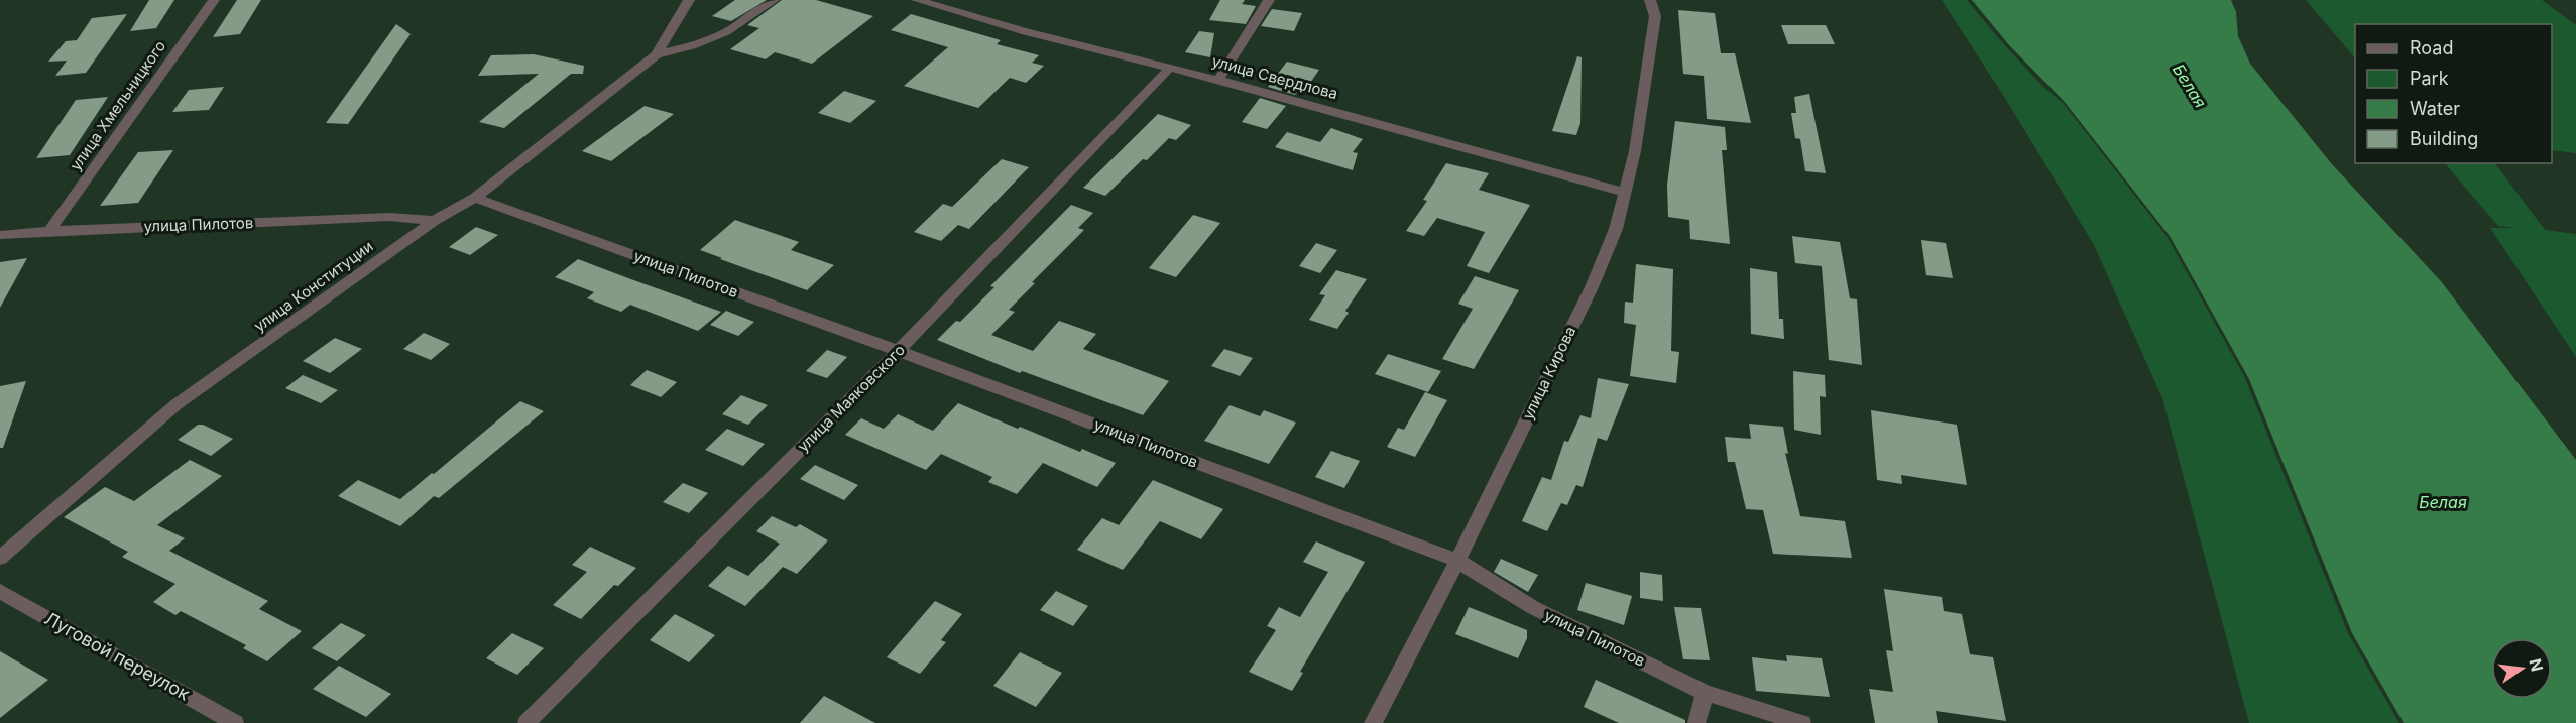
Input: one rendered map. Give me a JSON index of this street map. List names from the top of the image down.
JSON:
{
  "streets": {
    "street": [
      "улица Свердлова",
      "улица Хмельницкого",
      "улица Пилотов",
      "улица Конституции",
      "улица Кирова",
      "улица Маяковского",
      "Луговой переулок"
    ]
  },
  "crossings": [
    ["улица Свердлова", "улица Кирова"],
    ["улица Свердлова", "улица Маяковского"],
    ["улица Хмельницкого", "улица Пилотов"],
    ["улица Пилотов", "улица Конституции"],
    ["улица Пилотов", "улица Кирова"],
    ["улица Пилотов", "улица Маяковского"]
  ],
  "water": ["Белая"],
  "legend": [
    "Road",
    "Park",
    "Water",
    "Building"
  ],
  "north": "right"
}
